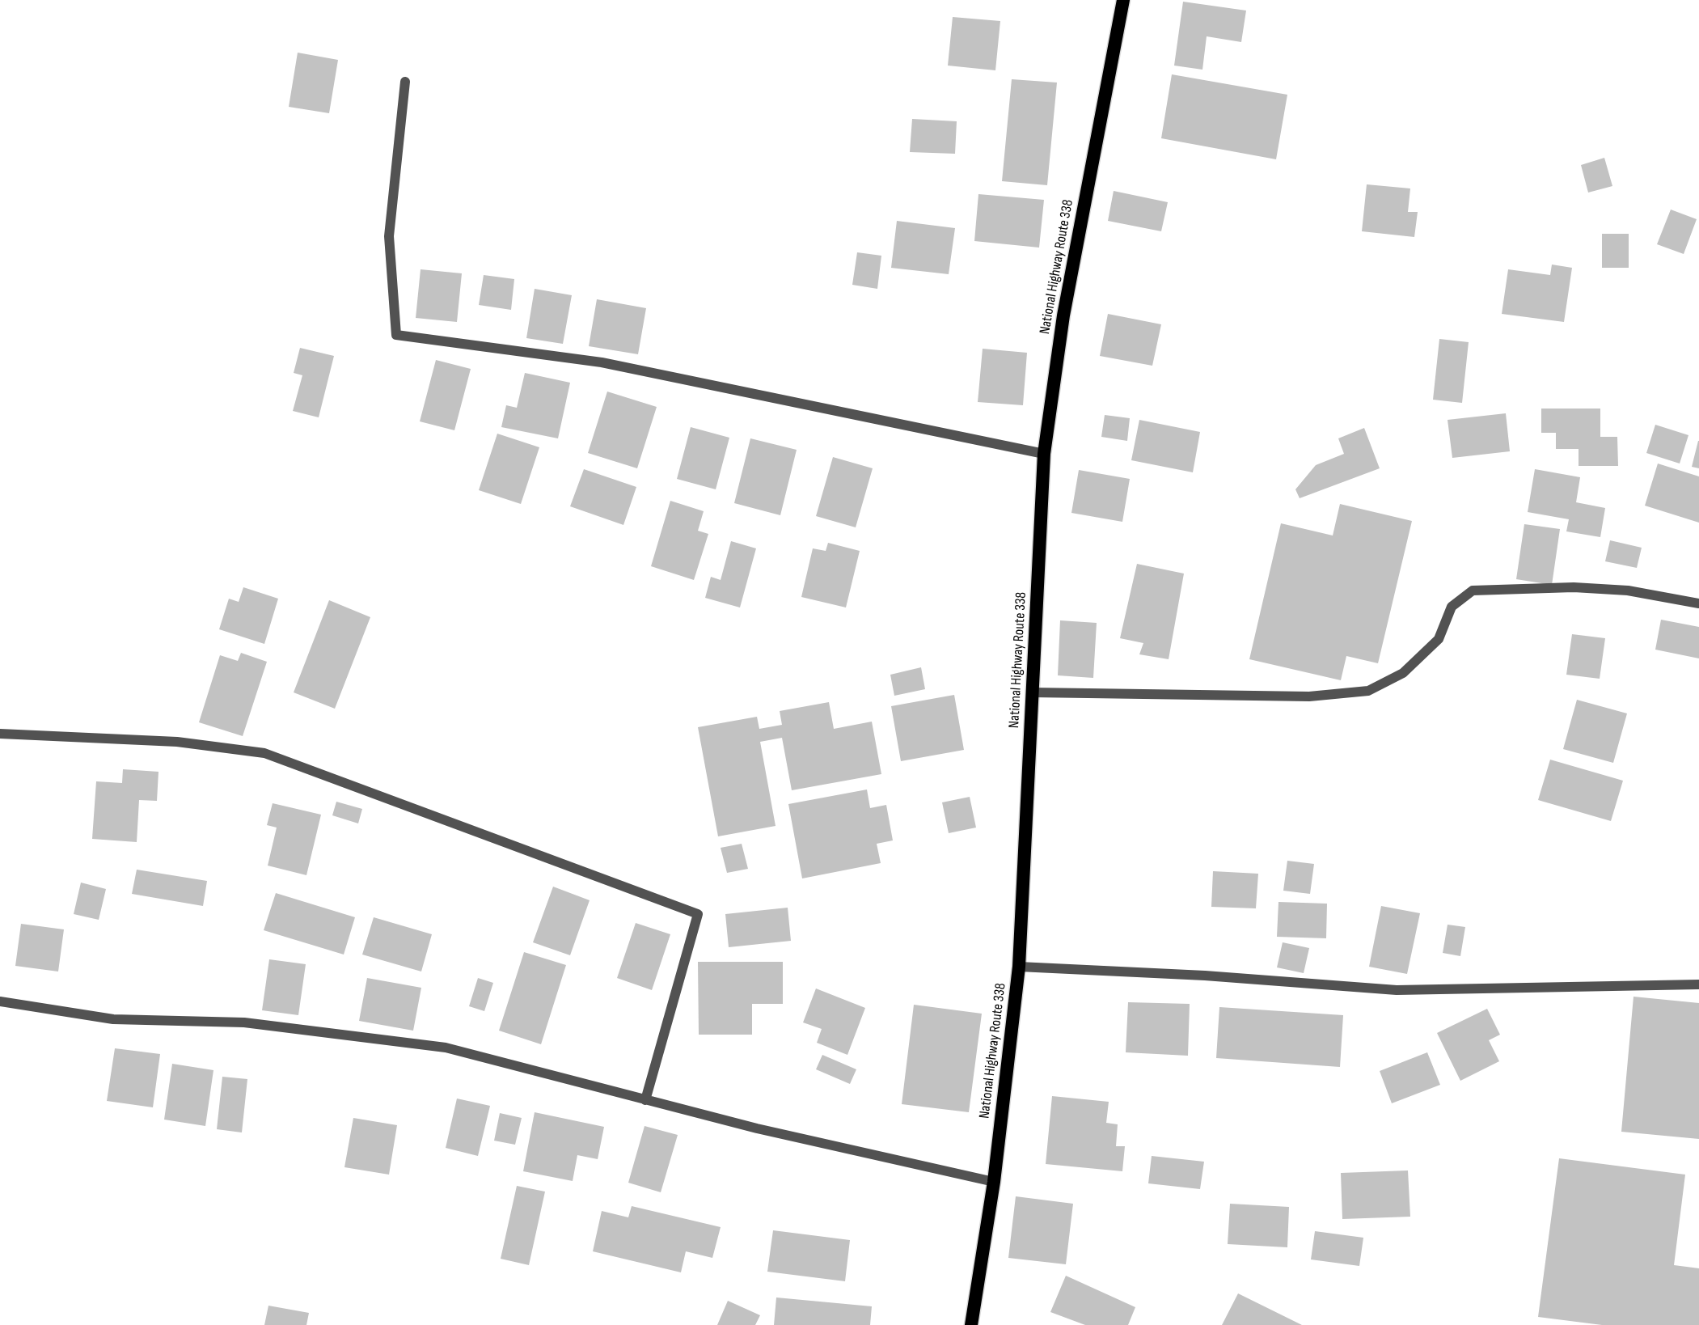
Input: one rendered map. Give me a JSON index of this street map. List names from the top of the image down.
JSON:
{
  "streets": {
    "highway": ["National Highway Route 338"]
  }
}
